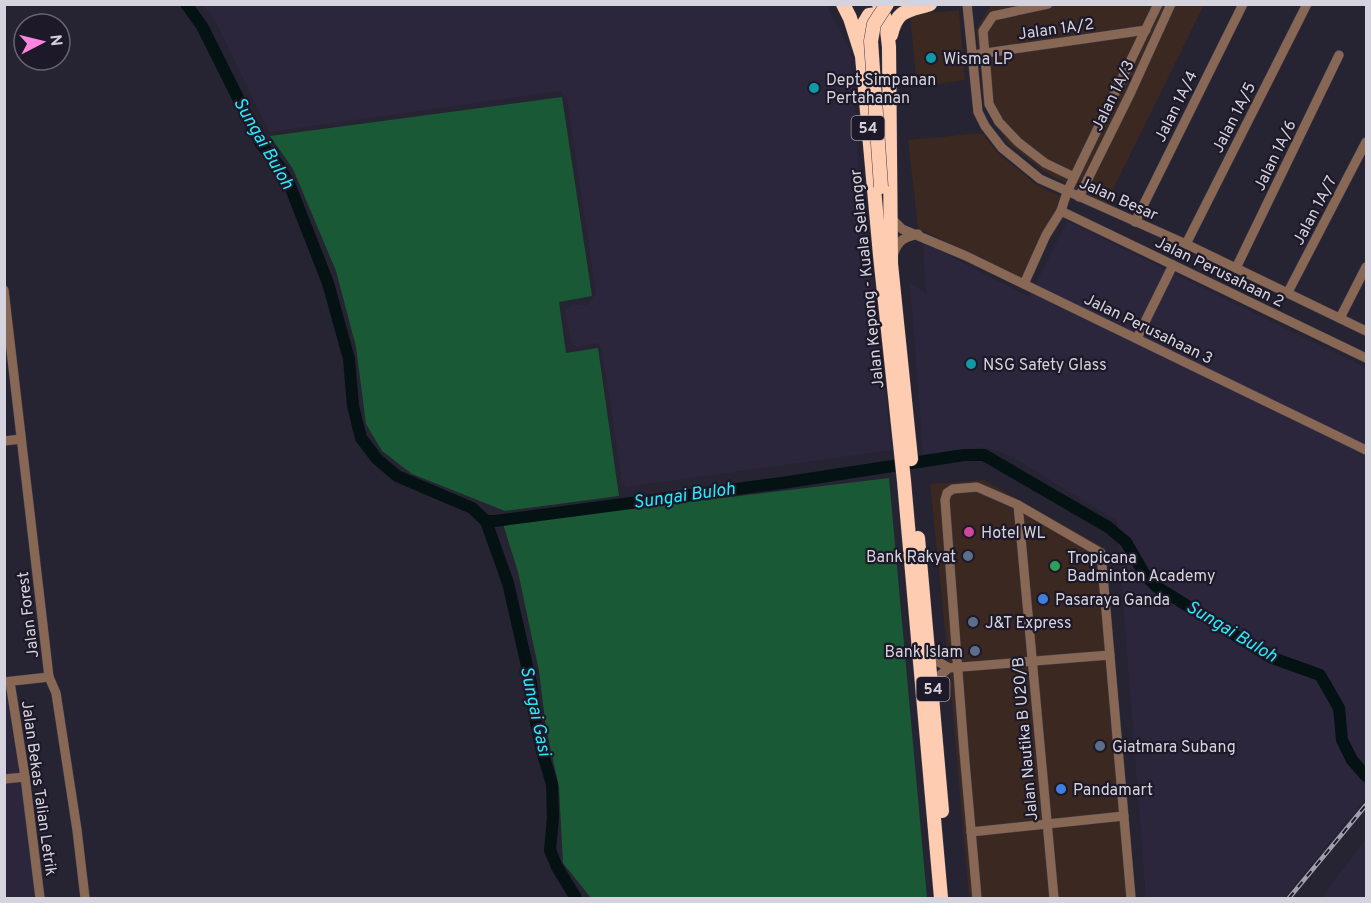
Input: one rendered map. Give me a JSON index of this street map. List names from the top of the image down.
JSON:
{
  "streets": {
    "highway": ["54", "Jalan Kepong - Kuala Selangor"],
    "street": [
      "Jalan 1A/2",
      "Jalan 1A/3",
      "Jalan 1A/4",
      "Jalan 1A/5",
      "Jalan 1A/6",
      "Jalan Besar",
      "Jalan 1A/7",
      "Jalan Perusahaan 2",
      "Jalan Perusahaan 3",
      "Jalan Forest",
      "Jalan Nautika B U20/B",
      "Jalan Bekas Talian Letrik"
    ]
  },
  "crossings": [
    ["Jalan 1A/2", "Jalan 1A/3"],
    ["Jalan 1A/2", "Jalan Besar"],
    ["Jalan 1A/3", "Jalan Besar"],
    ["Jalan 1A/3", "Jalan Perusahaan 2"],
    ["Jalan 1A/3", "Jalan Perusahaan 3"],
    ["Jalan 1A/4", "Jalan Besar"],
    ["Jalan 1A/5", "Jalan Besar"],
    ["54", "Jalan Kepong - Kuala Selangor"],
    ["54", "Jalan Perusahaan 3"],
    ["Jalan 1A/6", "Jalan Besar"],
    ["Jalan Besar", "Jalan 1A/7"],
    ["Jalan Kepong - Kuala Selangor", "Jalan Perusahaan 3"]
  ],
  "water": ["Sungai Buloh", "Sungai Gasi"],
  "places": [
    "Wisma LP",
    "Dept Simpanan Pertahanan",
    "NSG Safety Glass",
    "Hotel WL",
    "Bank Rakyat",
    "Tropicana Badminton Academy",
    "Pasaraya Ganda",
    "J&T Express",
    "Bank Islam",
    "Giatmara Subang",
    "Pandamart"
  ],
  "north": "right"
}
